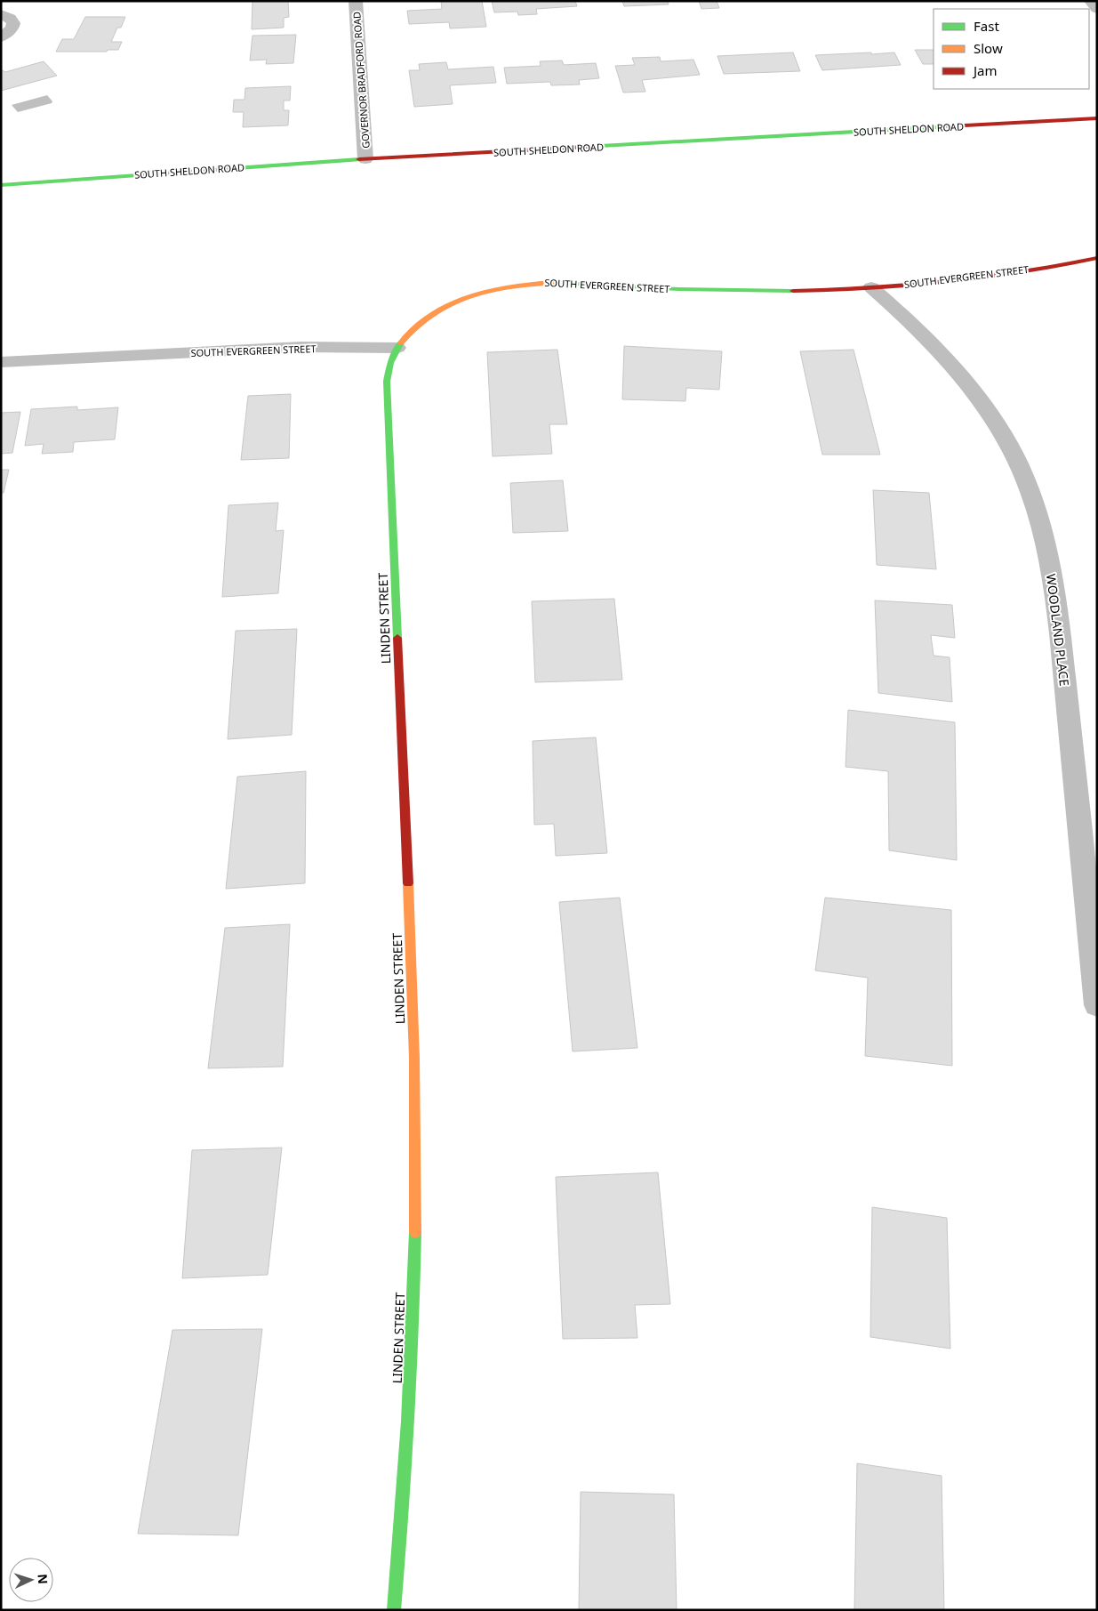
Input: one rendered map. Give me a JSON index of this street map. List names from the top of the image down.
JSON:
{
  "streets": {
    "street": [
      "GOVERNOR BRADFORD ROAD",
      "SOUTH SHELDON ROAD",
      "SOUTH EVERGREEN STREET",
      "LINDEN STREET",
      "WOODLAND PLACE"
    ]
  },
  "crossings": [
    ["GOVERNOR BRADFORD ROAD", "SOUTH SHELDON ROAD"],
    ["SOUTH EVERGREEN STREET", "LINDEN STREET"],
    ["SOUTH EVERGREEN STREET", "WOODLAND PLACE"]
  ],
  "legend": ["Fast", "Slow", "Jam"],
  "north": "right"
}
